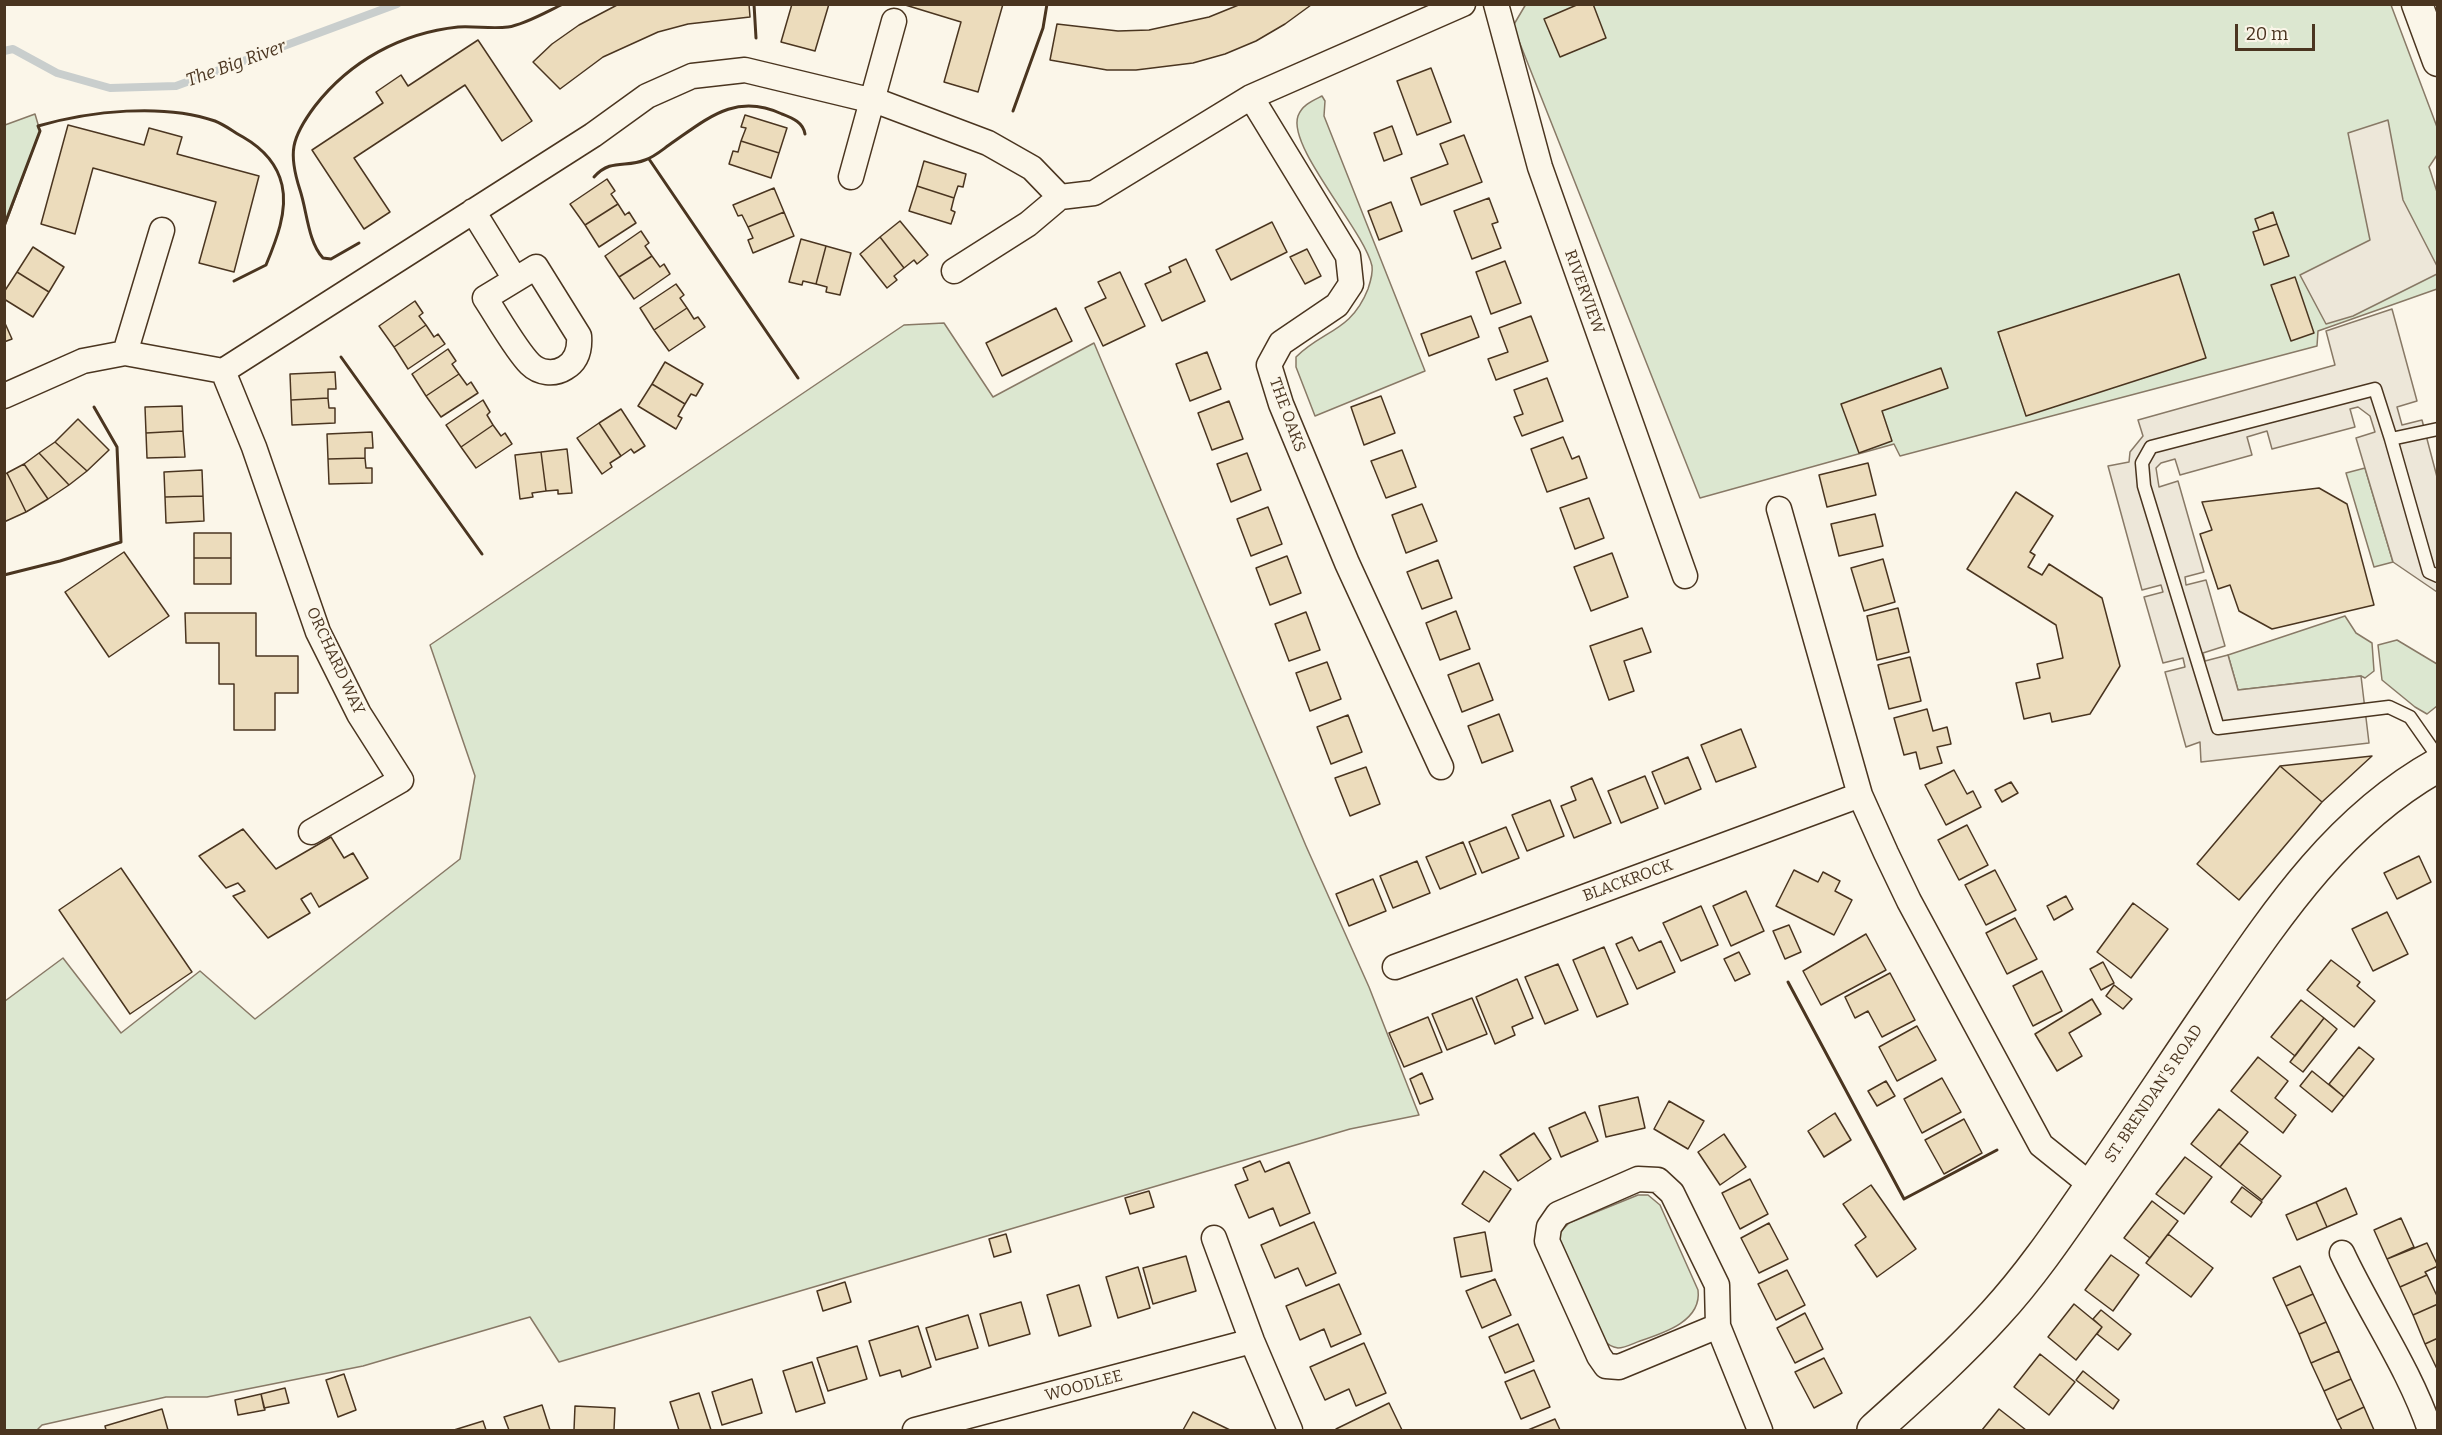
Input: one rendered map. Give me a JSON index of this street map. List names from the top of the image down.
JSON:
{
  "streets": {
    "main road": ["ST. BRENDAN'S ROAD"],
    "street": [
      "RIVERVIEW",
      "THE OAKS",
      "ORCHARD WAY",
      "BLACKROCK",
      "WOODLEE"
    ]
  },
  "water": ["The Big River"],
  "scale_bar": "20 m"
}
